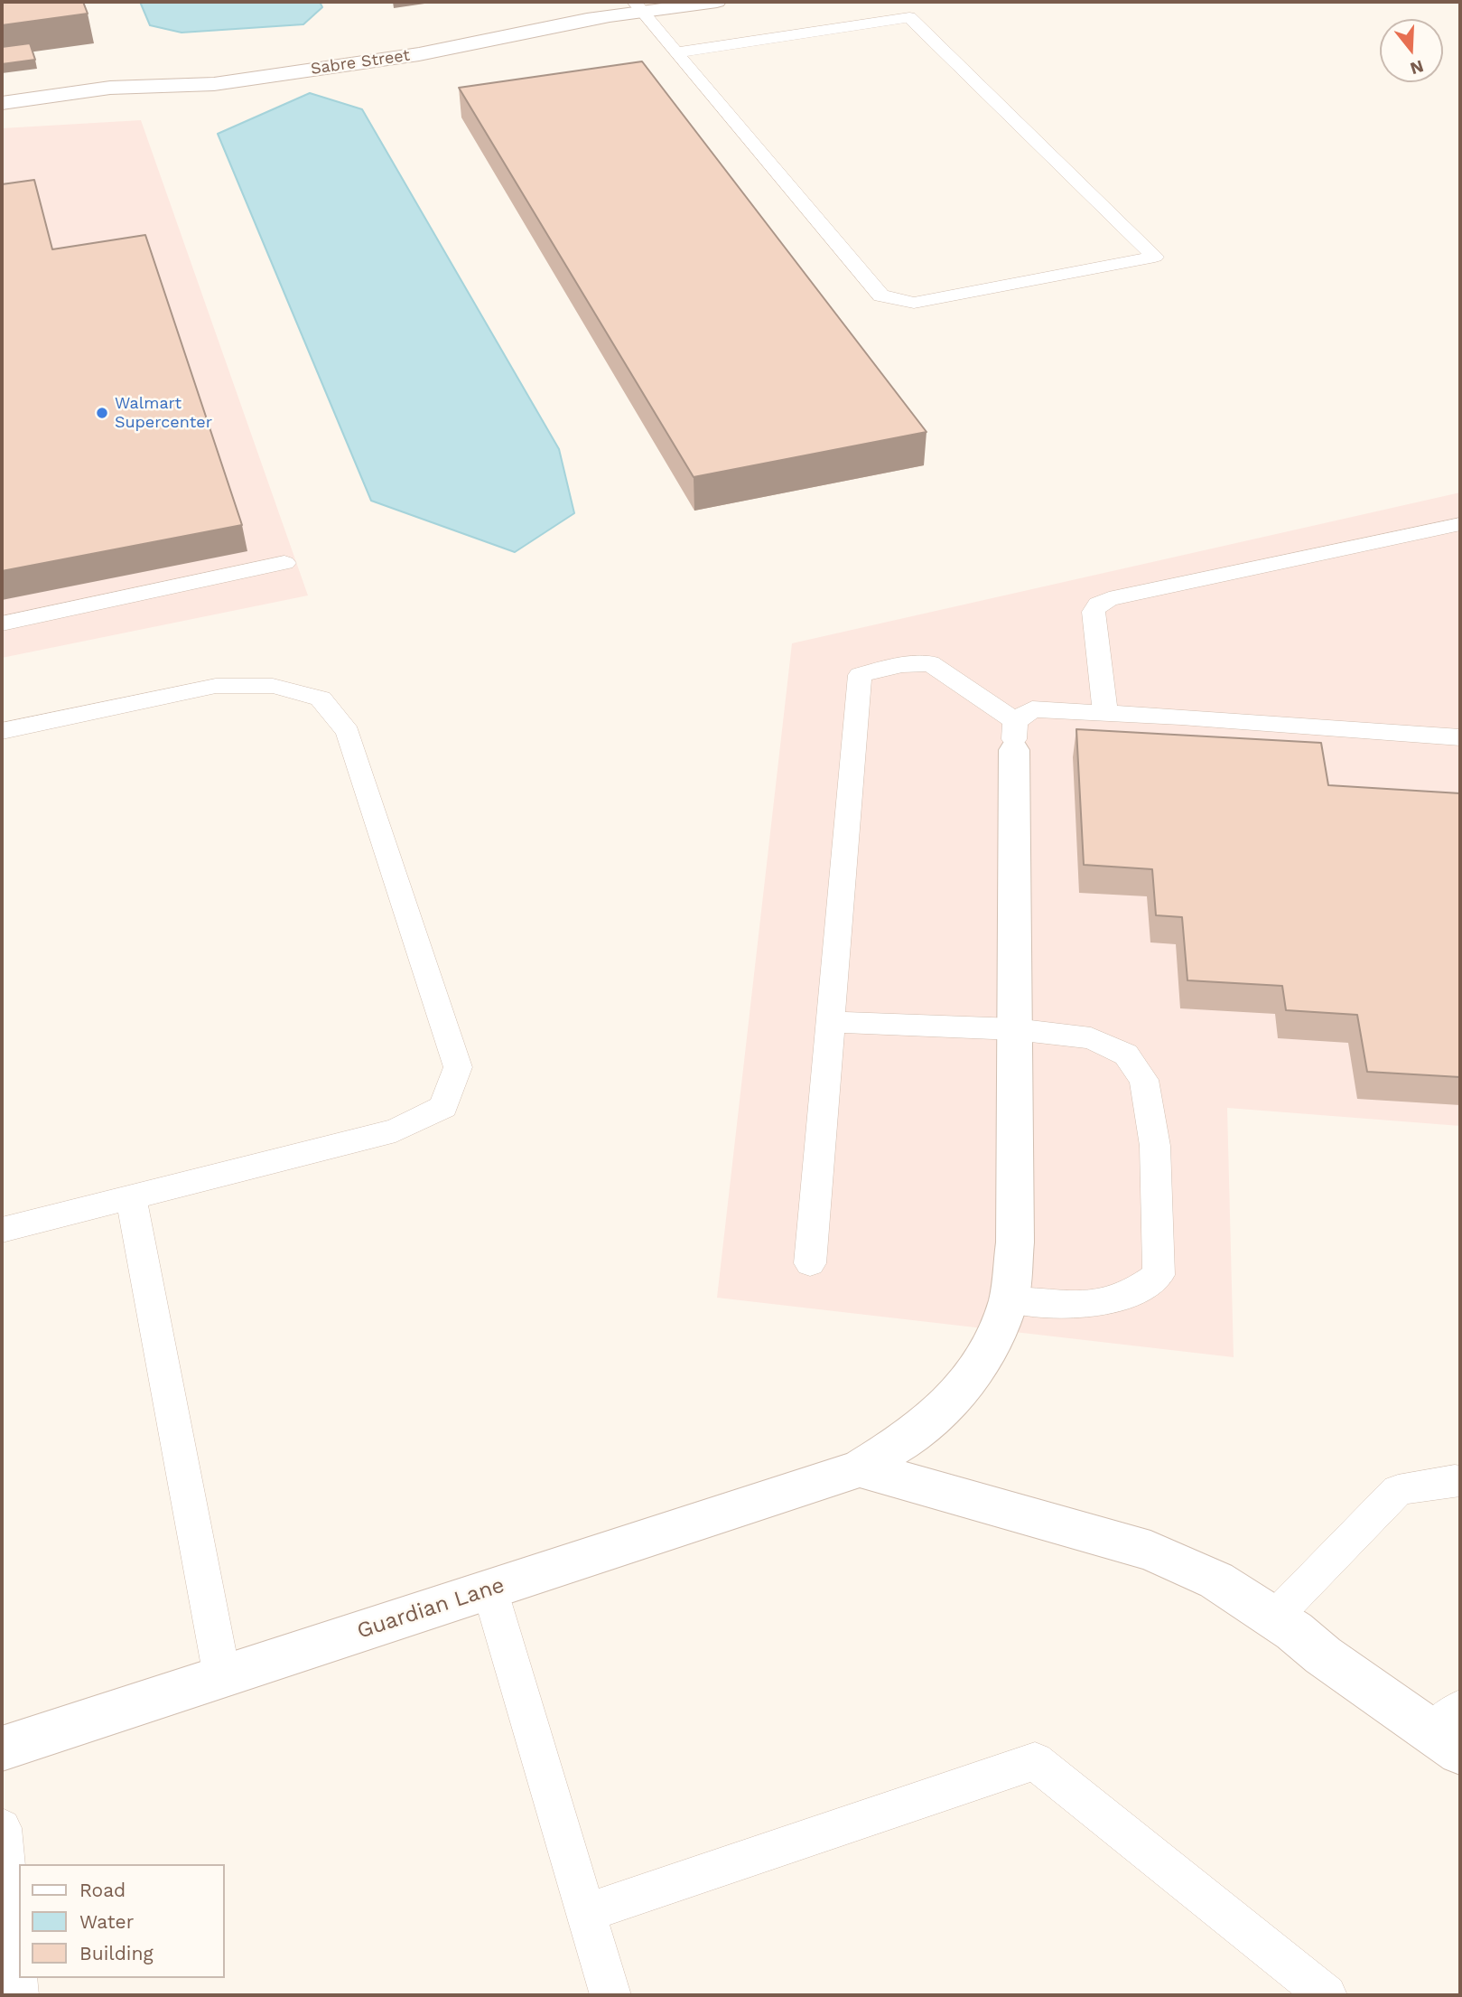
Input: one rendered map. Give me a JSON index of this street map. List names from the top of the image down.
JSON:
{
  "streets": {
    "street": ["Sabre Street", "Guardian Lane"]
  },
  "places": ["Walmart Supercenter"],
  "legend": ["Road", "Water", "Building"],
  "north": "bottom"
}
